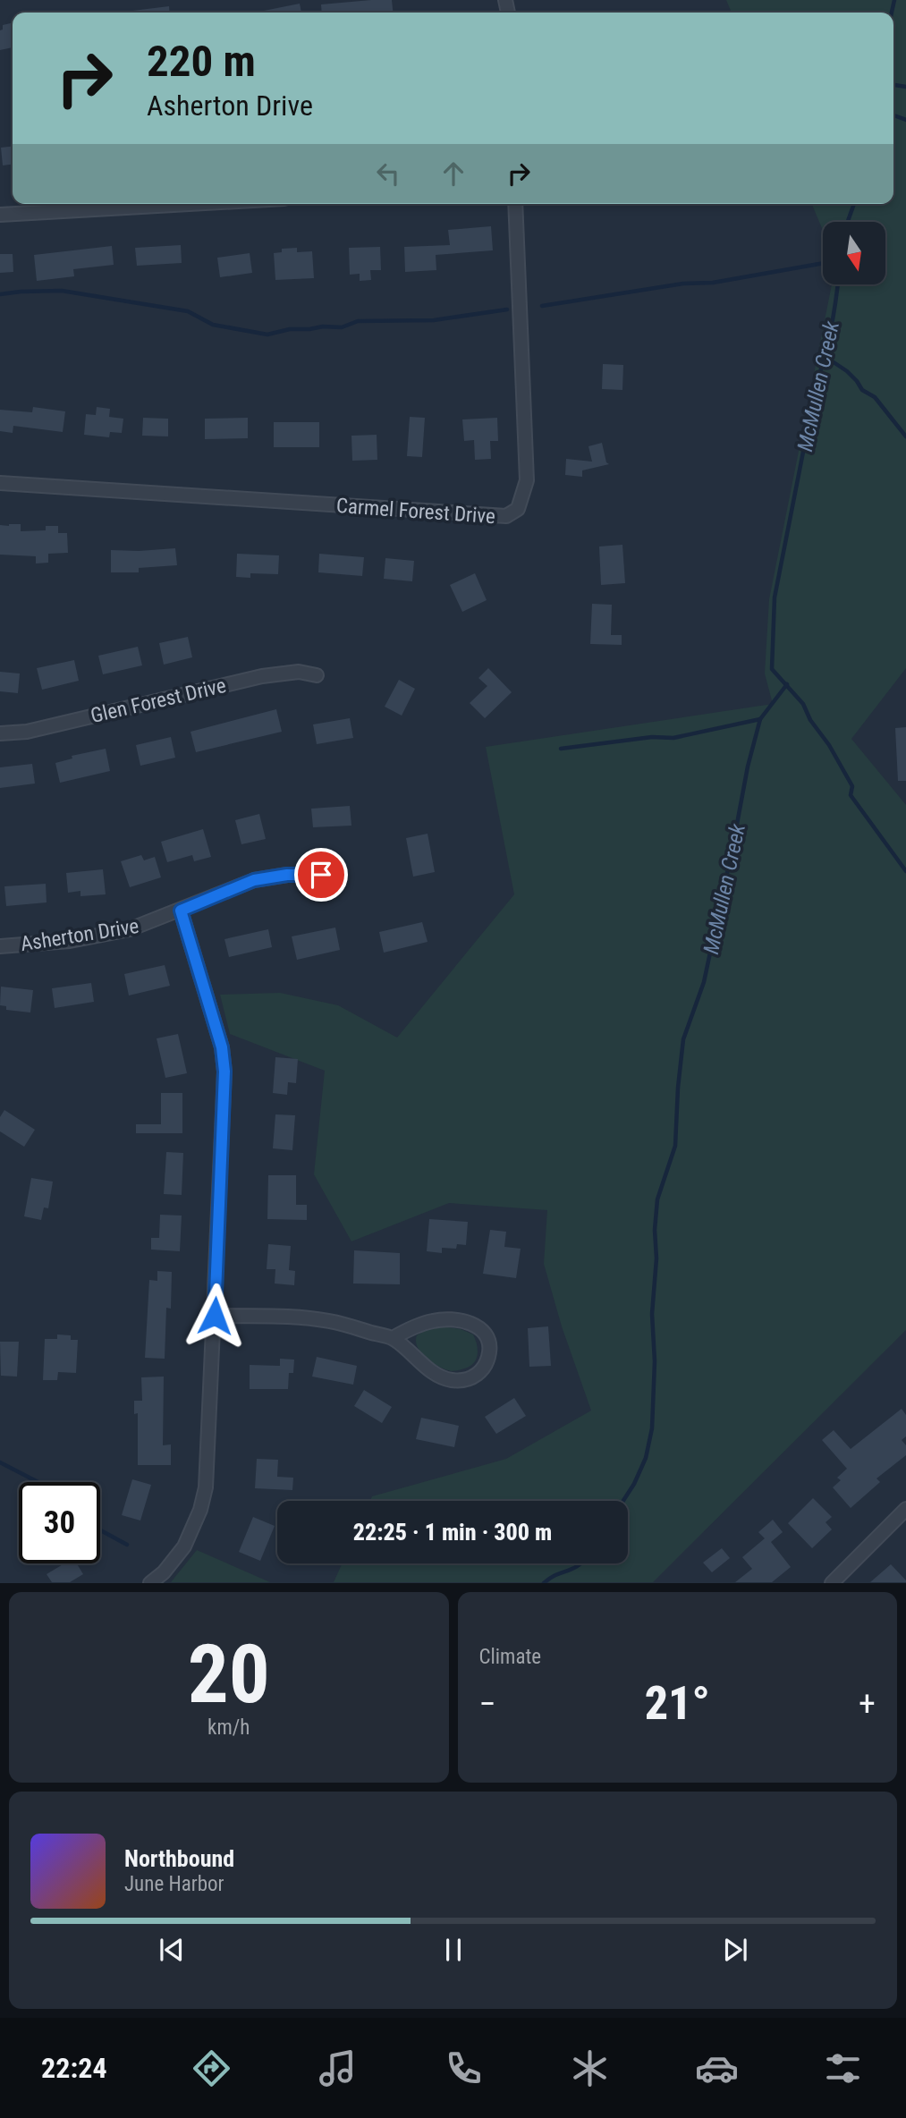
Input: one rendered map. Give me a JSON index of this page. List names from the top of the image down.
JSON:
{
  "streets": {
    "street": ["Carmel Forest Drive", "Glen Forest Drive", "Asherton Drive"]
  },
  "water": ["McMullen Creek"],
  "north": "bottom",
  "page": {
    "turn": ["220 m", "Asherton Drive"],
    "limit": "30",
    "trip": "22:25 · 1 min · 300 m",
    "tile": [
      ["20", "km/h"],
      "Climate"
    ],
    "heat": ["−", "21°", "+"],
    "song": ["Northbound", "June Harbor"],
    "tabs": "22:24"
  }
}
